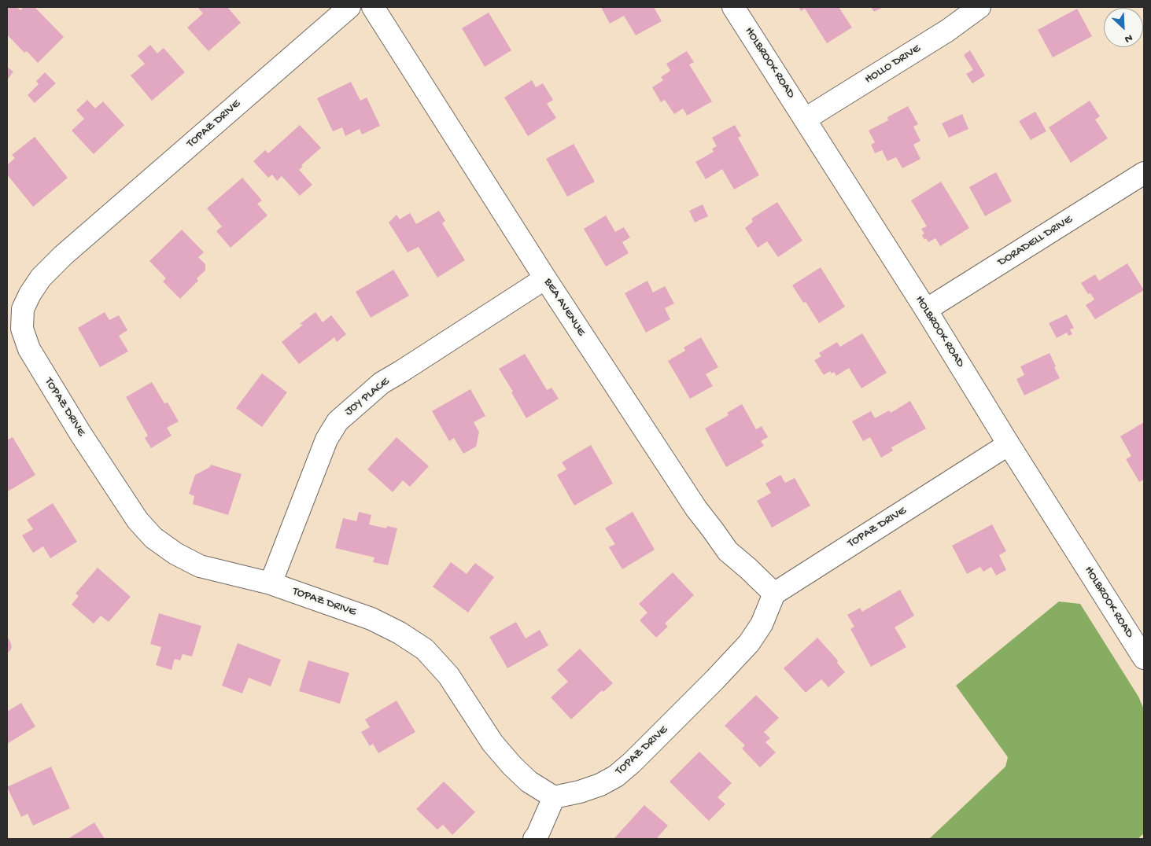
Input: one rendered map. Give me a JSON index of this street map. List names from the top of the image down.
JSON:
{
  "streets": {
    "street": [
      "HOLBROOK ROAD",
      "HOLLO DRIVE",
      "TOPAZ DRIVE",
      "DORADELL DRIVE",
      "BEA AVENUE",
      "JOY PLACE"
    ]
  },
  "crossings": [
    ["HOLBROOK ROAD", "HOLLO DRIVE"],
    ["HOLBROOK ROAD", "TOPAZ DRIVE"],
    ["HOLBROOK ROAD", "DORADELL DRIVE"],
    ["TOPAZ DRIVE", "BEA AVENUE"],
    ["TOPAZ DRIVE", "JOY PLACE"],
    ["BEA AVENUE", "JOY PLACE"]
  ],
  "north": "bottom right"
}
